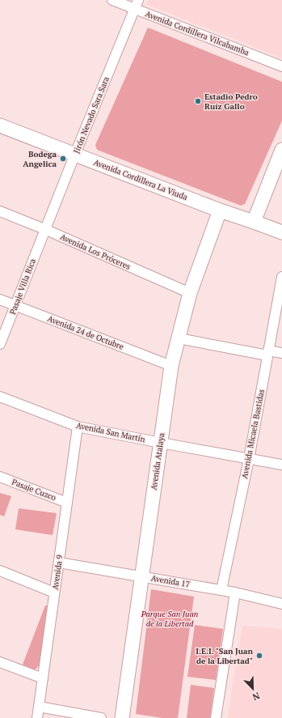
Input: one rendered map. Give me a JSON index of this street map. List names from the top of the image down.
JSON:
{
  "streets": {
    "street": [
      "Avenida Cordillera Vilcabamba",
      "Jirón Nevado Sara Sara",
      "Avenida Cordillera La Viuda",
      "Avenida Los Próceres",
      "Pasaje Villa Rica",
      "Avenida 24 de Octubre",
      "Avenida San Martín",
      "Avenida Micaela Bastidas",
      "Avenida Atalaya",
      "Pasaje Cuzco",
      "Avenida 9",
      "Avenida 17"
    ]
  },
  "crossings": [
    ["Avenida Cordillera Vilcabamba", "Jirón Nevado Sara Sara"],
    ["Jirón Nevado Sara Sara", "Avenida Cordillera La Viuda"],
    ["Jirón Nevado Sara Sara", "Avenida Los Próceres"],
    ["Jirón Nevado Sara Sara", "Pasaje Villa Rica"],
    ["Avenida Cordillera La Viuda", "Avenida Atalaya"],
    ["Avenida Los Próceres", "Pasaje Villa Rica"],
    ["Avenida Los Próceres", "Avenida Atalaya"],
    ["Pasaje Villa Rica", "Avenida 24 de Octubre"],
    ["Avenida 24 de Octubre", "Avenida Atalaya"],
    ["Avenida San Martín", "Avenida Micaela Bastidas"],
    ["Avenida San Martín", "Avenida Atalaya"],
    ["Avenida San Martín", "Avenida 9"],
    ["Avenida Micaela Bastidas", "Avenida 17"],
    ["Avenida Atalaya", "Avenida 17"],
    ["Pasaje Cuzco", "Avenida 9"],
    ["Avenida 9", "Avenida 17"]
  ],
  "parks": ["Parque San Juan de la Libertad"],
  "places": ["Estadio Pedro Ruíz Gallo", "Bodega Angelica", "I.E.I. \"San Juan de la Libertad\""],
  "north": "bottom right"
}
